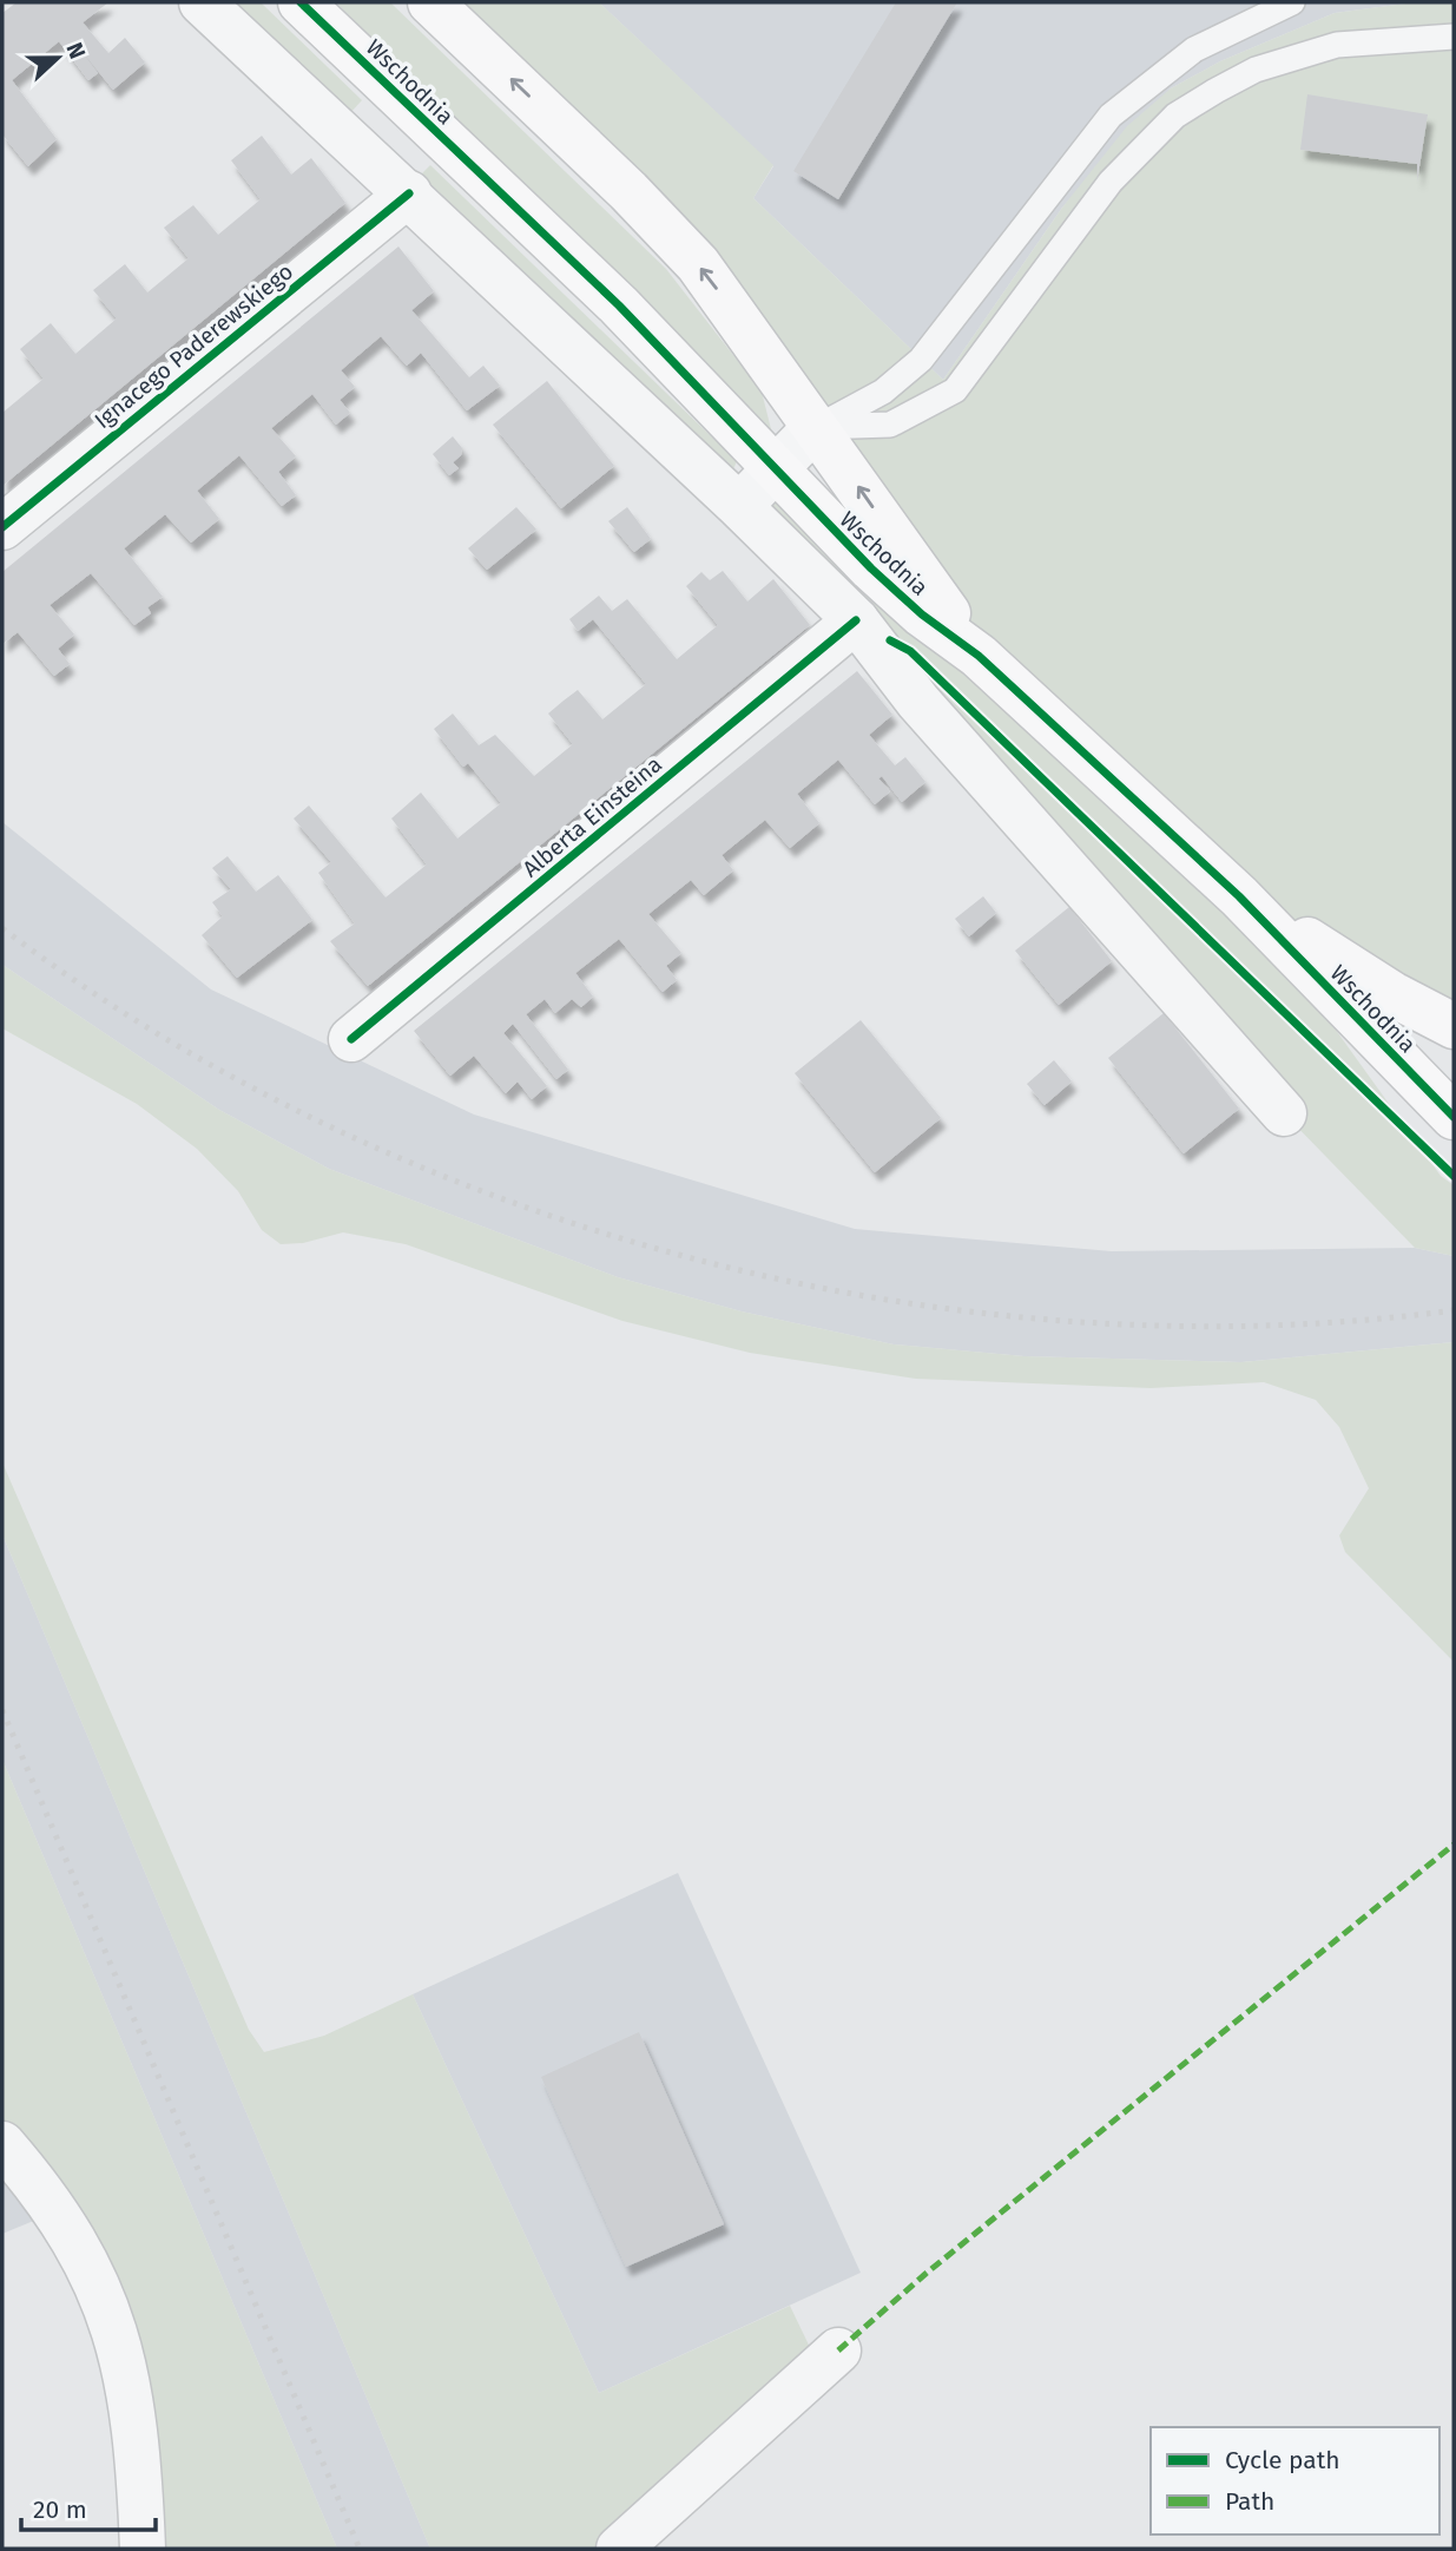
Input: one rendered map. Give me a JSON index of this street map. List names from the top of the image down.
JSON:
{
  "streets": {
    "street": ["Wschodnia", "Ignacego Paderewskiego", "Alberta Einsteina"]
  },
  "legend": ["Cycle path", "Path"],
  "scale_bar": "20 m",
  "north": "right"
}
